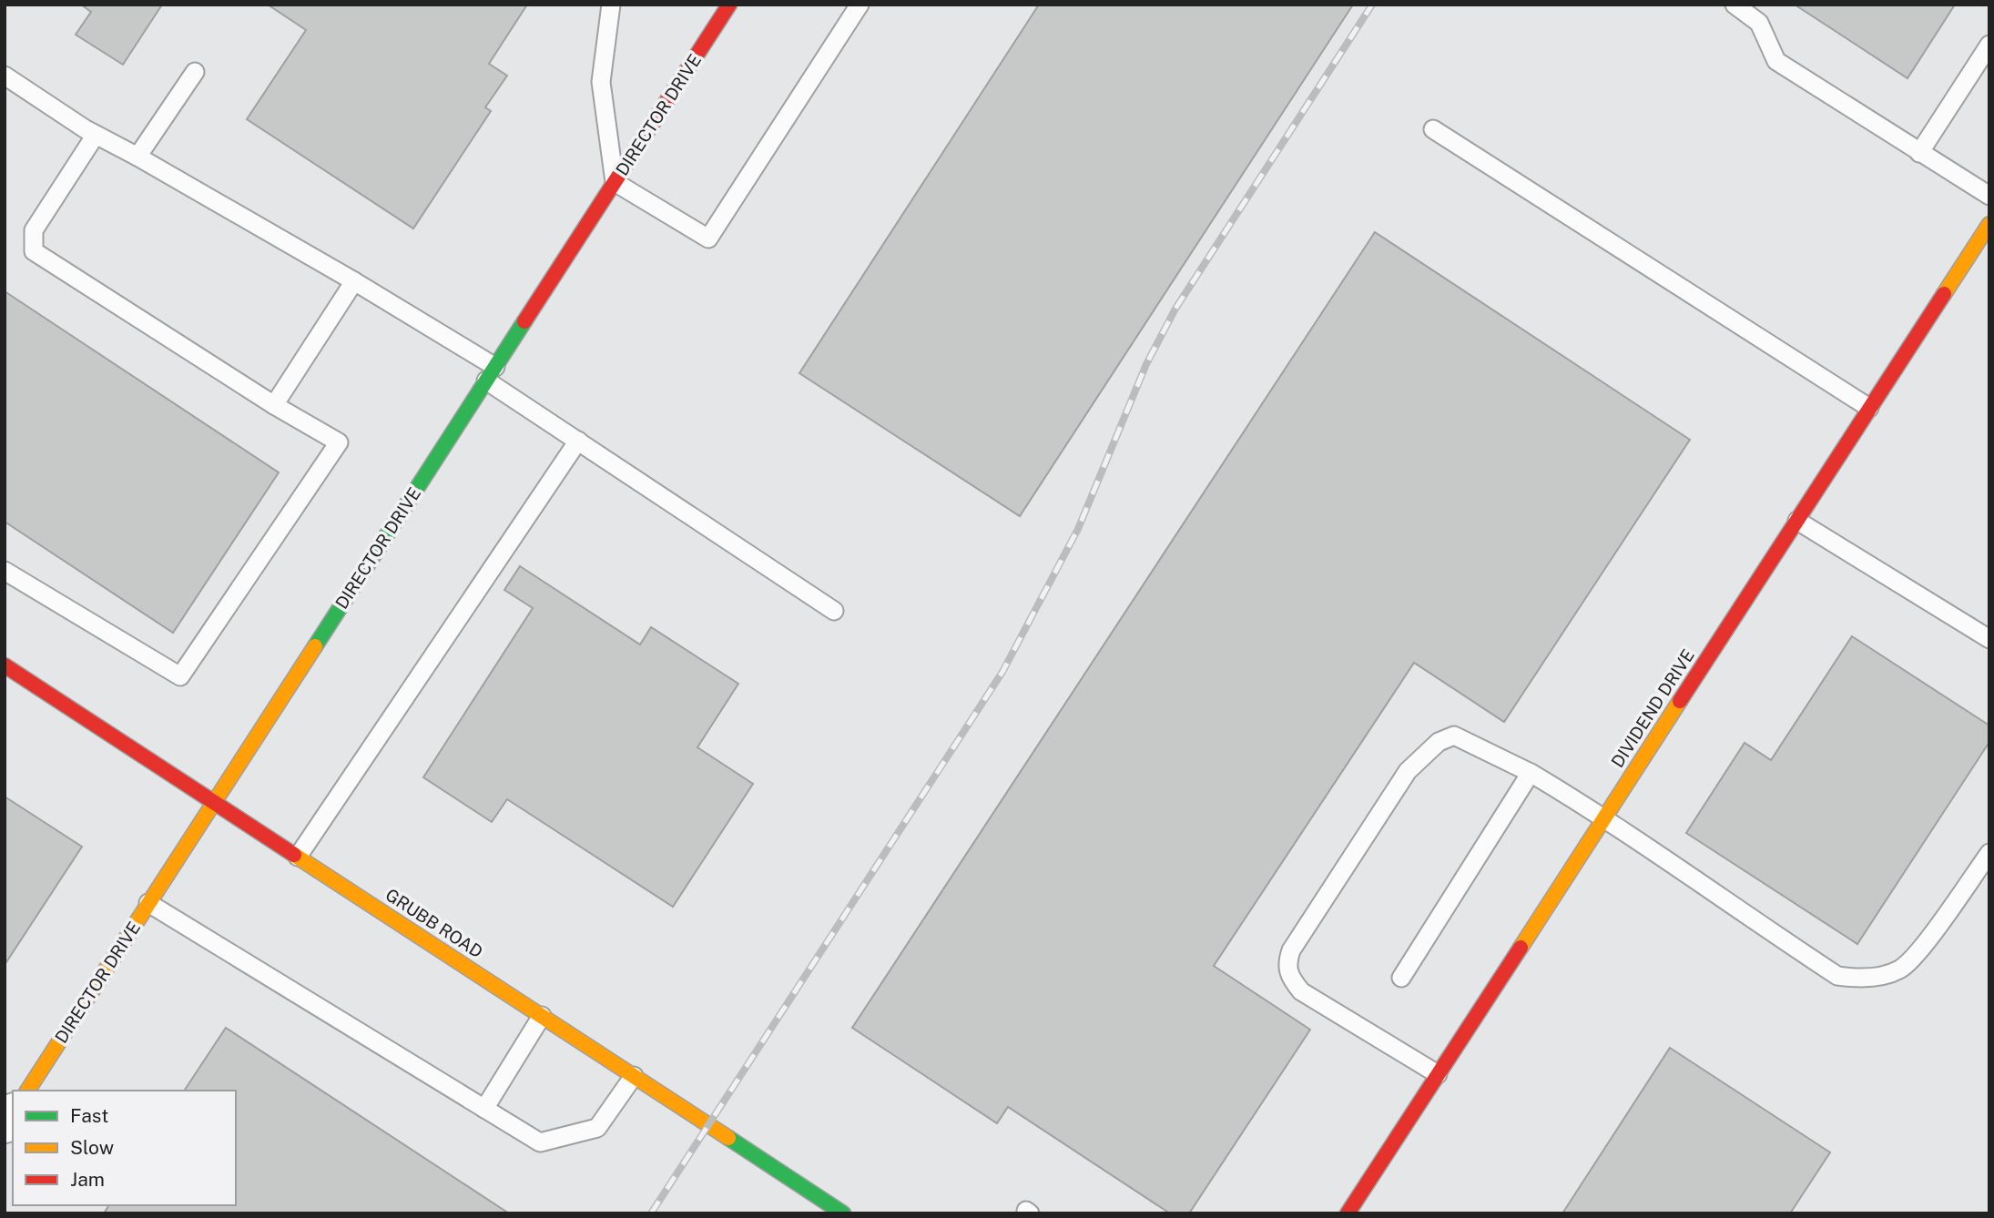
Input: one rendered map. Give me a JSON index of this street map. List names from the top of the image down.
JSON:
{
  "streets": {
    "street": ["DIRECTOR DRIVE", "DIVIDEND DRIVE", "GRUBB ROAD"]
  },
  "crossings": [
    ["DIRECTOR DRIVE", "GRUBB ROAD"]
  ],
  "legend": ["Fast", "Slow", "Jam"]
}
